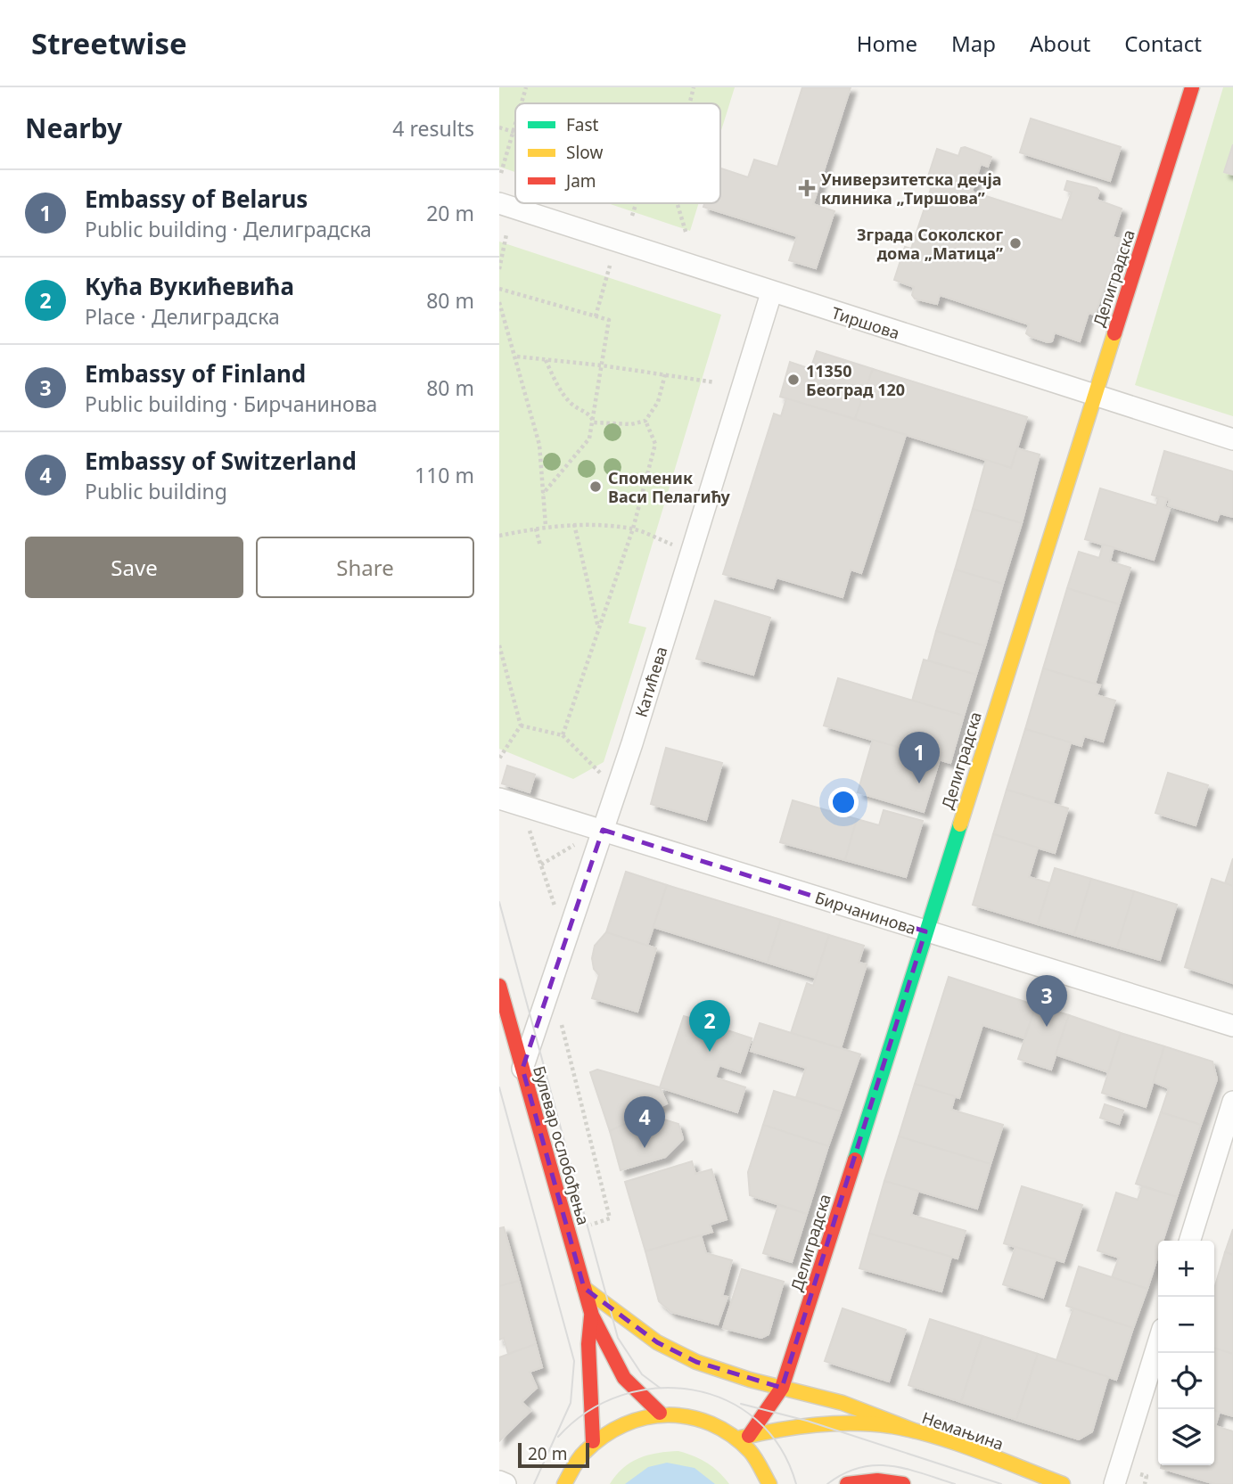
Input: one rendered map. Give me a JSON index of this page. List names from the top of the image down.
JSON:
{
  "streets": {
    "main road": ["Делиградска", "Булевар ослобођења", "Немањина"],
    "street": ["Тиршова", "Катићева", "Бирчанинова"]
  },
  "crossings": [
    ["Делиградска", "Тиршова"],
    ["Делиградска", "Бирчанинова"],
    ["Делиградска", "Немањина"],
    ["Тиршова", "Катићева"],
    ["Катићева", "Бирчанинова"],
    ["Катићева", "Булевар ослобођења"]
  ],
  "places": {
    "health": ["Универзитетска дечја клиника „Тиршова”"],
    "other": ["Зграда Соколског дома „Матица”", "11350 Београд 120", "Споменик Васи Пелагићу"]
  },
  "legend": ["Fast", "Slow", "Jam"],
  "scale_bar": "20 m",
  "page": {
    "header": "Streetwise",
    "nav": [
      "Home",
      "Map",
      "About",
      "Contact"
    ],
    "heading": ["Nearby", "4 results"],
    "list": [
      {
        "mark": "1",
        "name": "Embassy of Belarus",
        "note": "Public building · Делиградска",
        "value": "20 m"
      },
      {
        "mark": "2",
        "name": "Кућа Вукићевића",
        "note": "Place · Делиградска",
        "value": "80 m"
      },
      {
        "mark": "3",
        "name": "Embassy of Finland",
        "note": "Public building · Бирчанинова",
        "value": "80 m"
      },
      {
        "mark": "4",
        "name": "Embassy of Switzerland",
        "note": "Public building",
        "value": "110 m"
      }
    ],
    "buttons": ["Save", "Share"],
    "pins": [
      "1",
      "3",
      "2",
      "4"
    ],
    "map_buttons": ["+", "−"],
    "scale": "20 m"
  }
}
